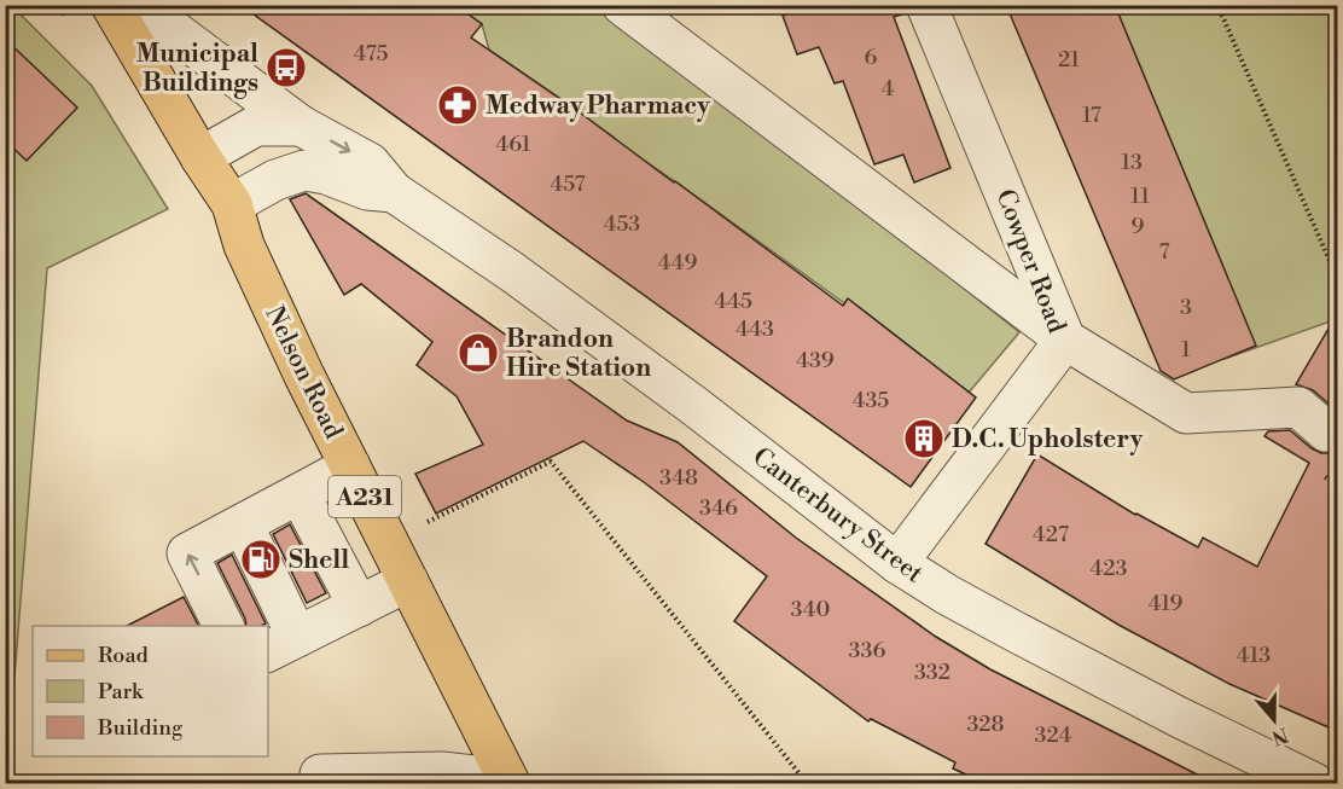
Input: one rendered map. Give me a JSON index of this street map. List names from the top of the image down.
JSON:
{
  "streets": {
    "main road": ["Nelson Road", "A231"],
    "street": ["Cowper Road", "Canterbury Street"]
  },
  "crossings": [
    ["Cowper Road", "Canterbury Street"],
    ["Nelson Road", "Canterbury Street"]
  ],
  "places": {
    "bus stop": ["Municipal Buildings"],
    "pharmacy": ["Medway Pharmacy"],
    "shop": ["Brandon Hire Station"],
    "building": ["D.C. Upholstery"],
    "fuel station": ["Shell"]
  },
  "house_numbers": [
    "475",
    "6",
    "21",
    "4",
    "17",
    "461",
    "13",
    "457",
    "11",
    "453",
    "9",
    "7",
    "449",
    "445",
    "3",
    "443",
    "1",
    "439",
    "435",
    "348",
    "346",
    "427",
    "423",
    "419",
    "340",
    "336",
    "413",
    "332",
    "328",
    "324"
  ],
  "legend": ["Road", "Park", "Building"],
  "north": "bottom"
}
